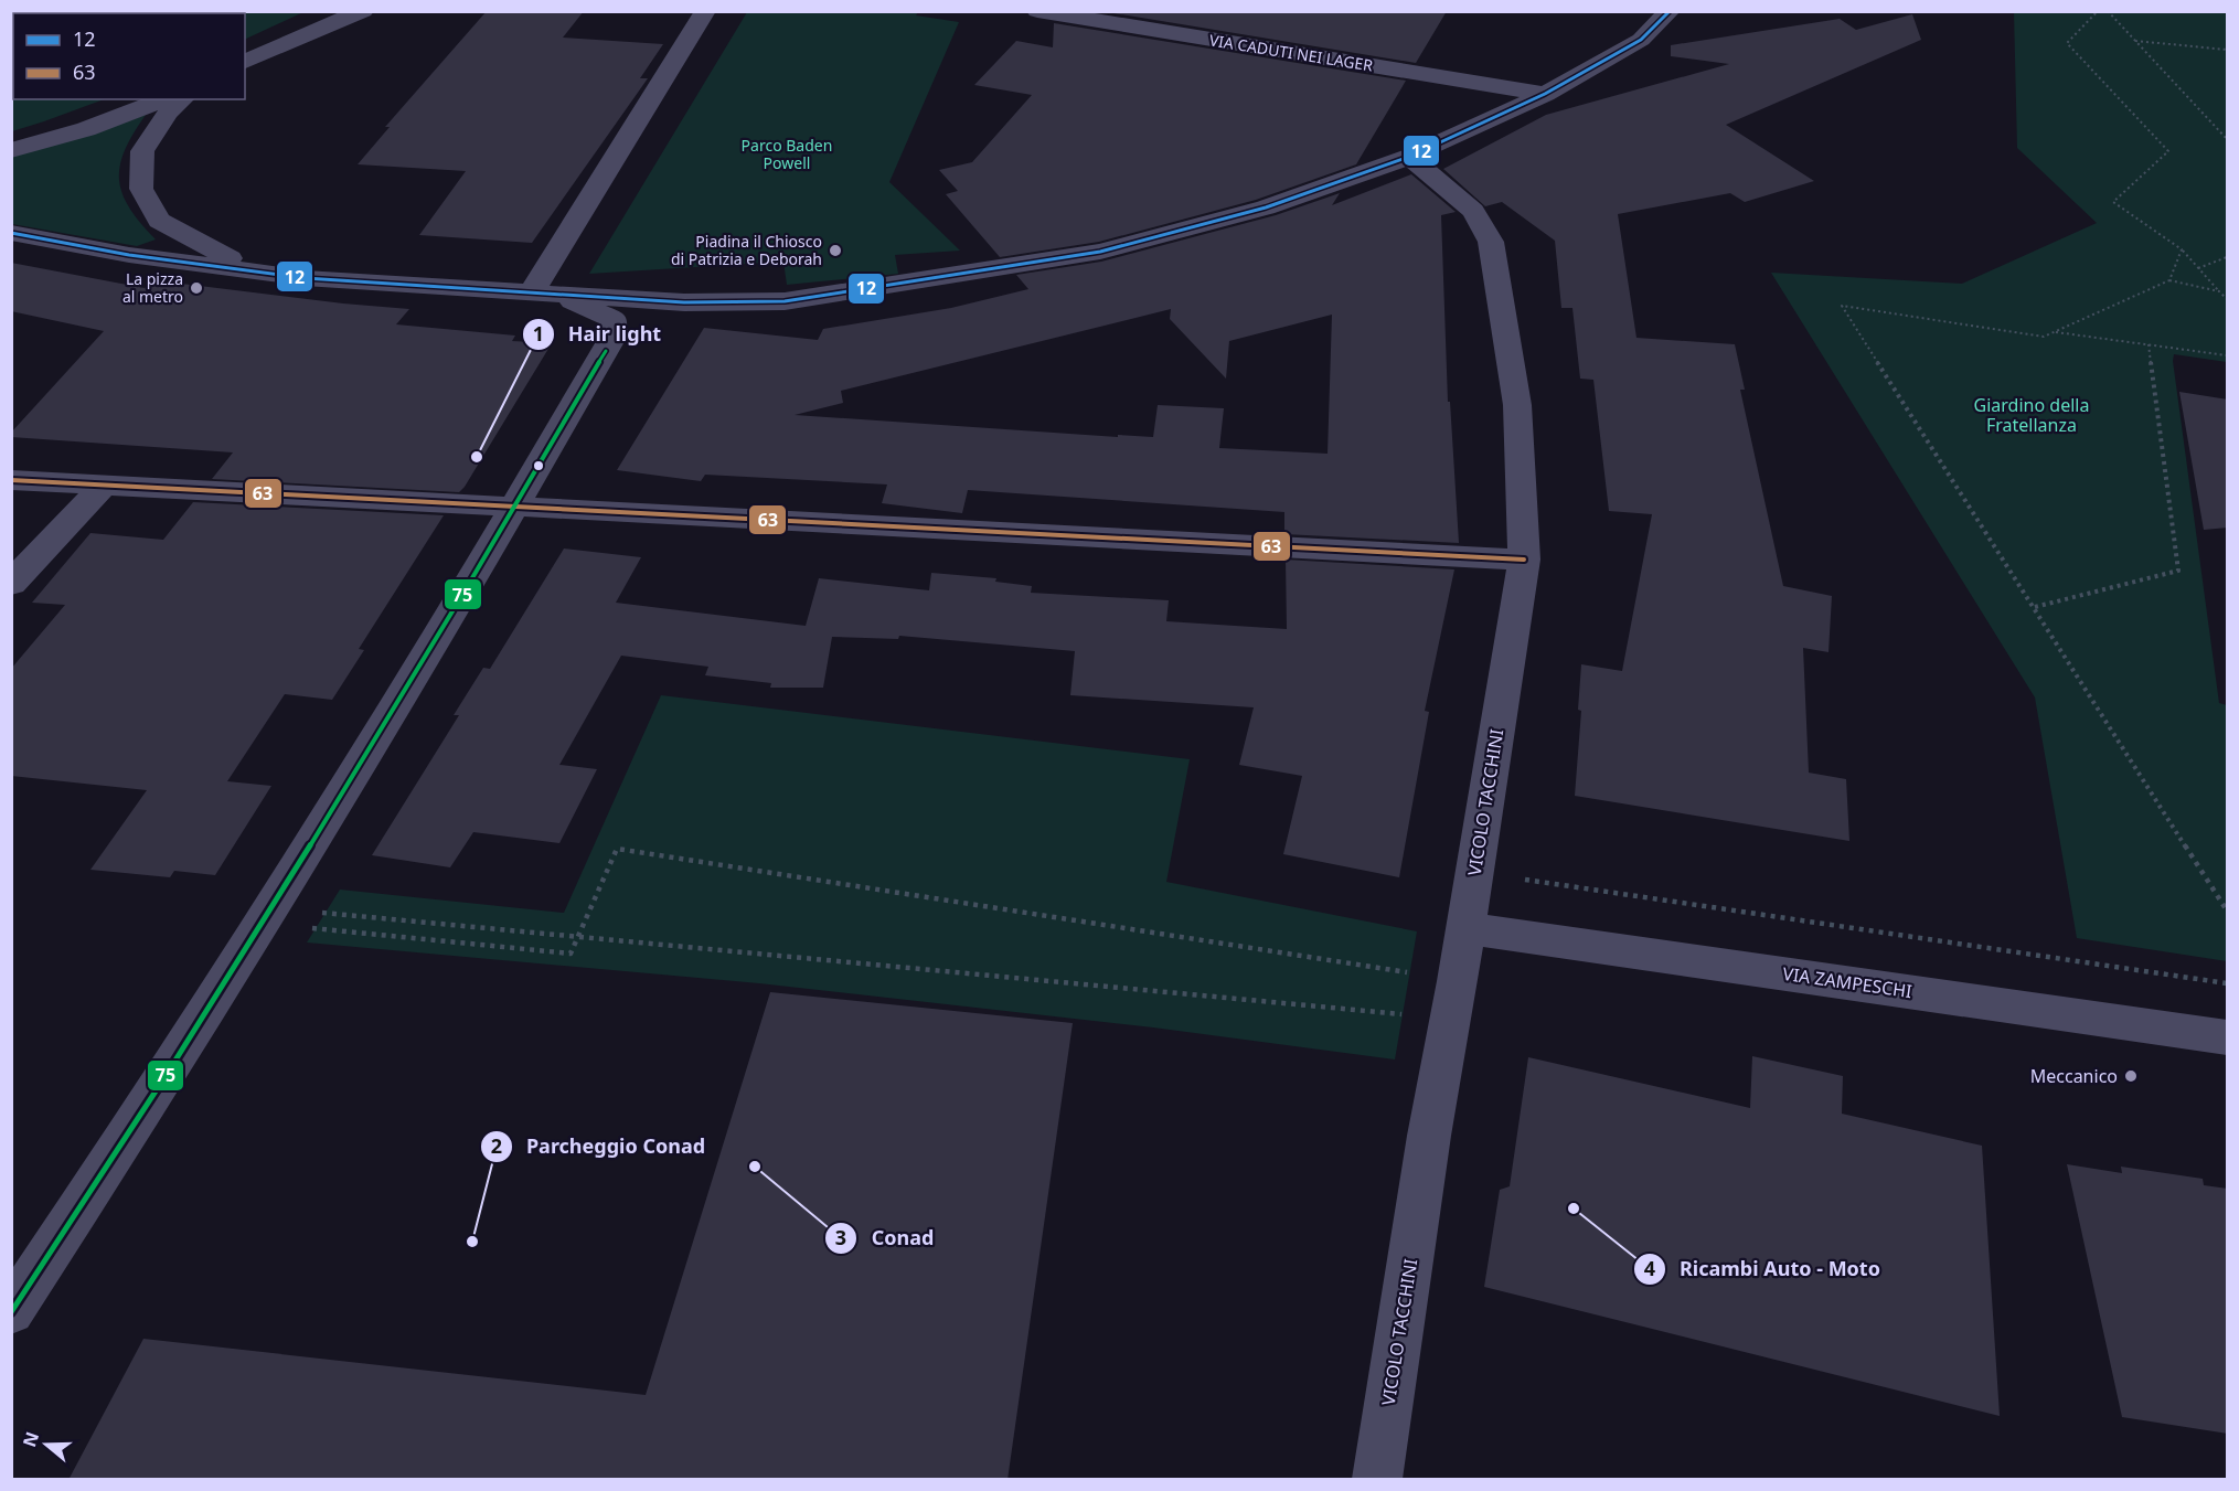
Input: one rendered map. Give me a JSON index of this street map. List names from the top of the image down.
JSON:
{
  "streets": {
    "street": ["VIA CADUTI NEI LAGER", "VICOLO TACCHINI", "VIA ZAMPESCHI"]
  },
  "crossings": [
    ["VICOLO TACCHINI", "VIA ZAMPESCHI"]
  ],
  "parks": ["Parco Baden Powell", "Giardino della Fratellanza"],
  "places": [
    "Piadina il Chiosco di Patrizia e Deborah",
    "La pizza al metro",
    "Hair light",
    "Meccanico",
    "Conad",
    "Ricambi Auto - Moto",
    "Parcheggio Conad"
  ],
  "lines": ["transit line 12", "transit line 75", "transit line 63"],
  "legend": ["12", "63"],
  "north": "left"
}
